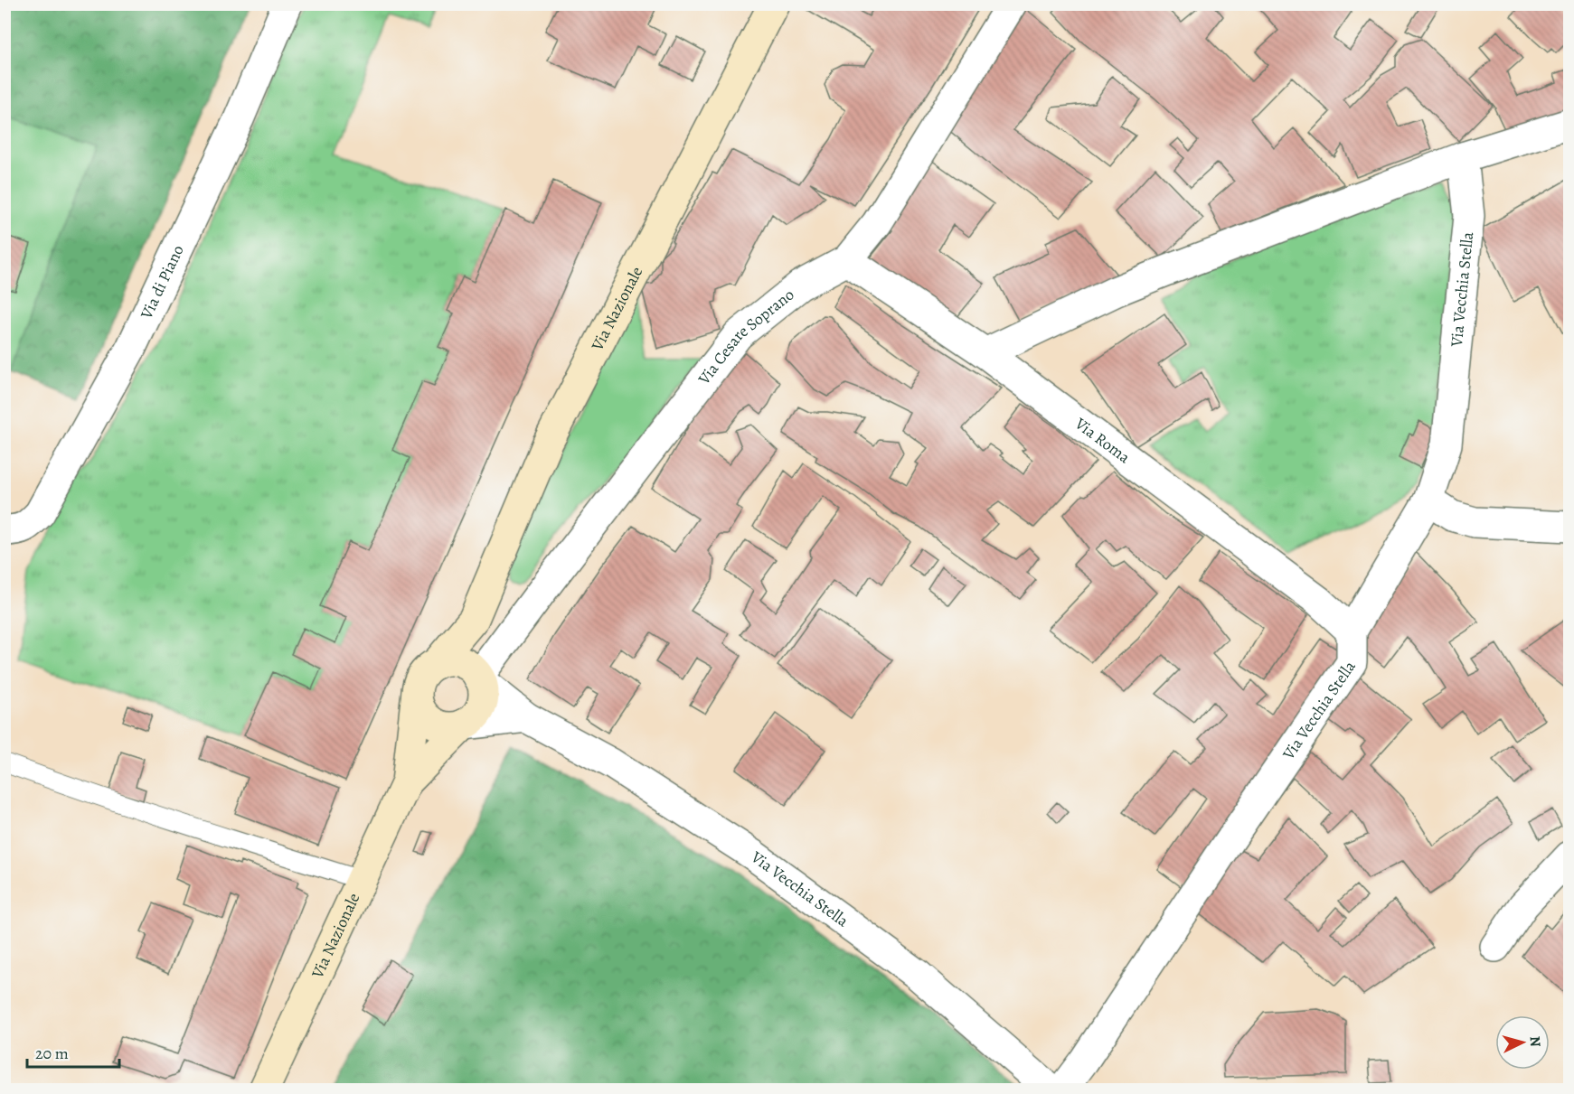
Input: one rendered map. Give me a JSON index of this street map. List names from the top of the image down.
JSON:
{
  "streets": {
    "main road": ["Via Nazionale"],
    "street": [
      "Via di Piano",
      "Via Vecchia Stella",
      "Via Cesare Soprano",
      "Via Roma"
    ]
  },
  "crossings": [
    ["Via Vecchia Stella", "Via Nazionale"],
    ["Via Vecchia Stella", "Via Cesare Soprano"],
    ["Via Vecchia Stella", "Via Roma"],
    ["Via Nazionale", "Via Cesare Soprano"],
    ["Via Cesare Soprano", "Via Roma"]
  ],
  "scale_bar": "20 m",
  "north": "right"
}
